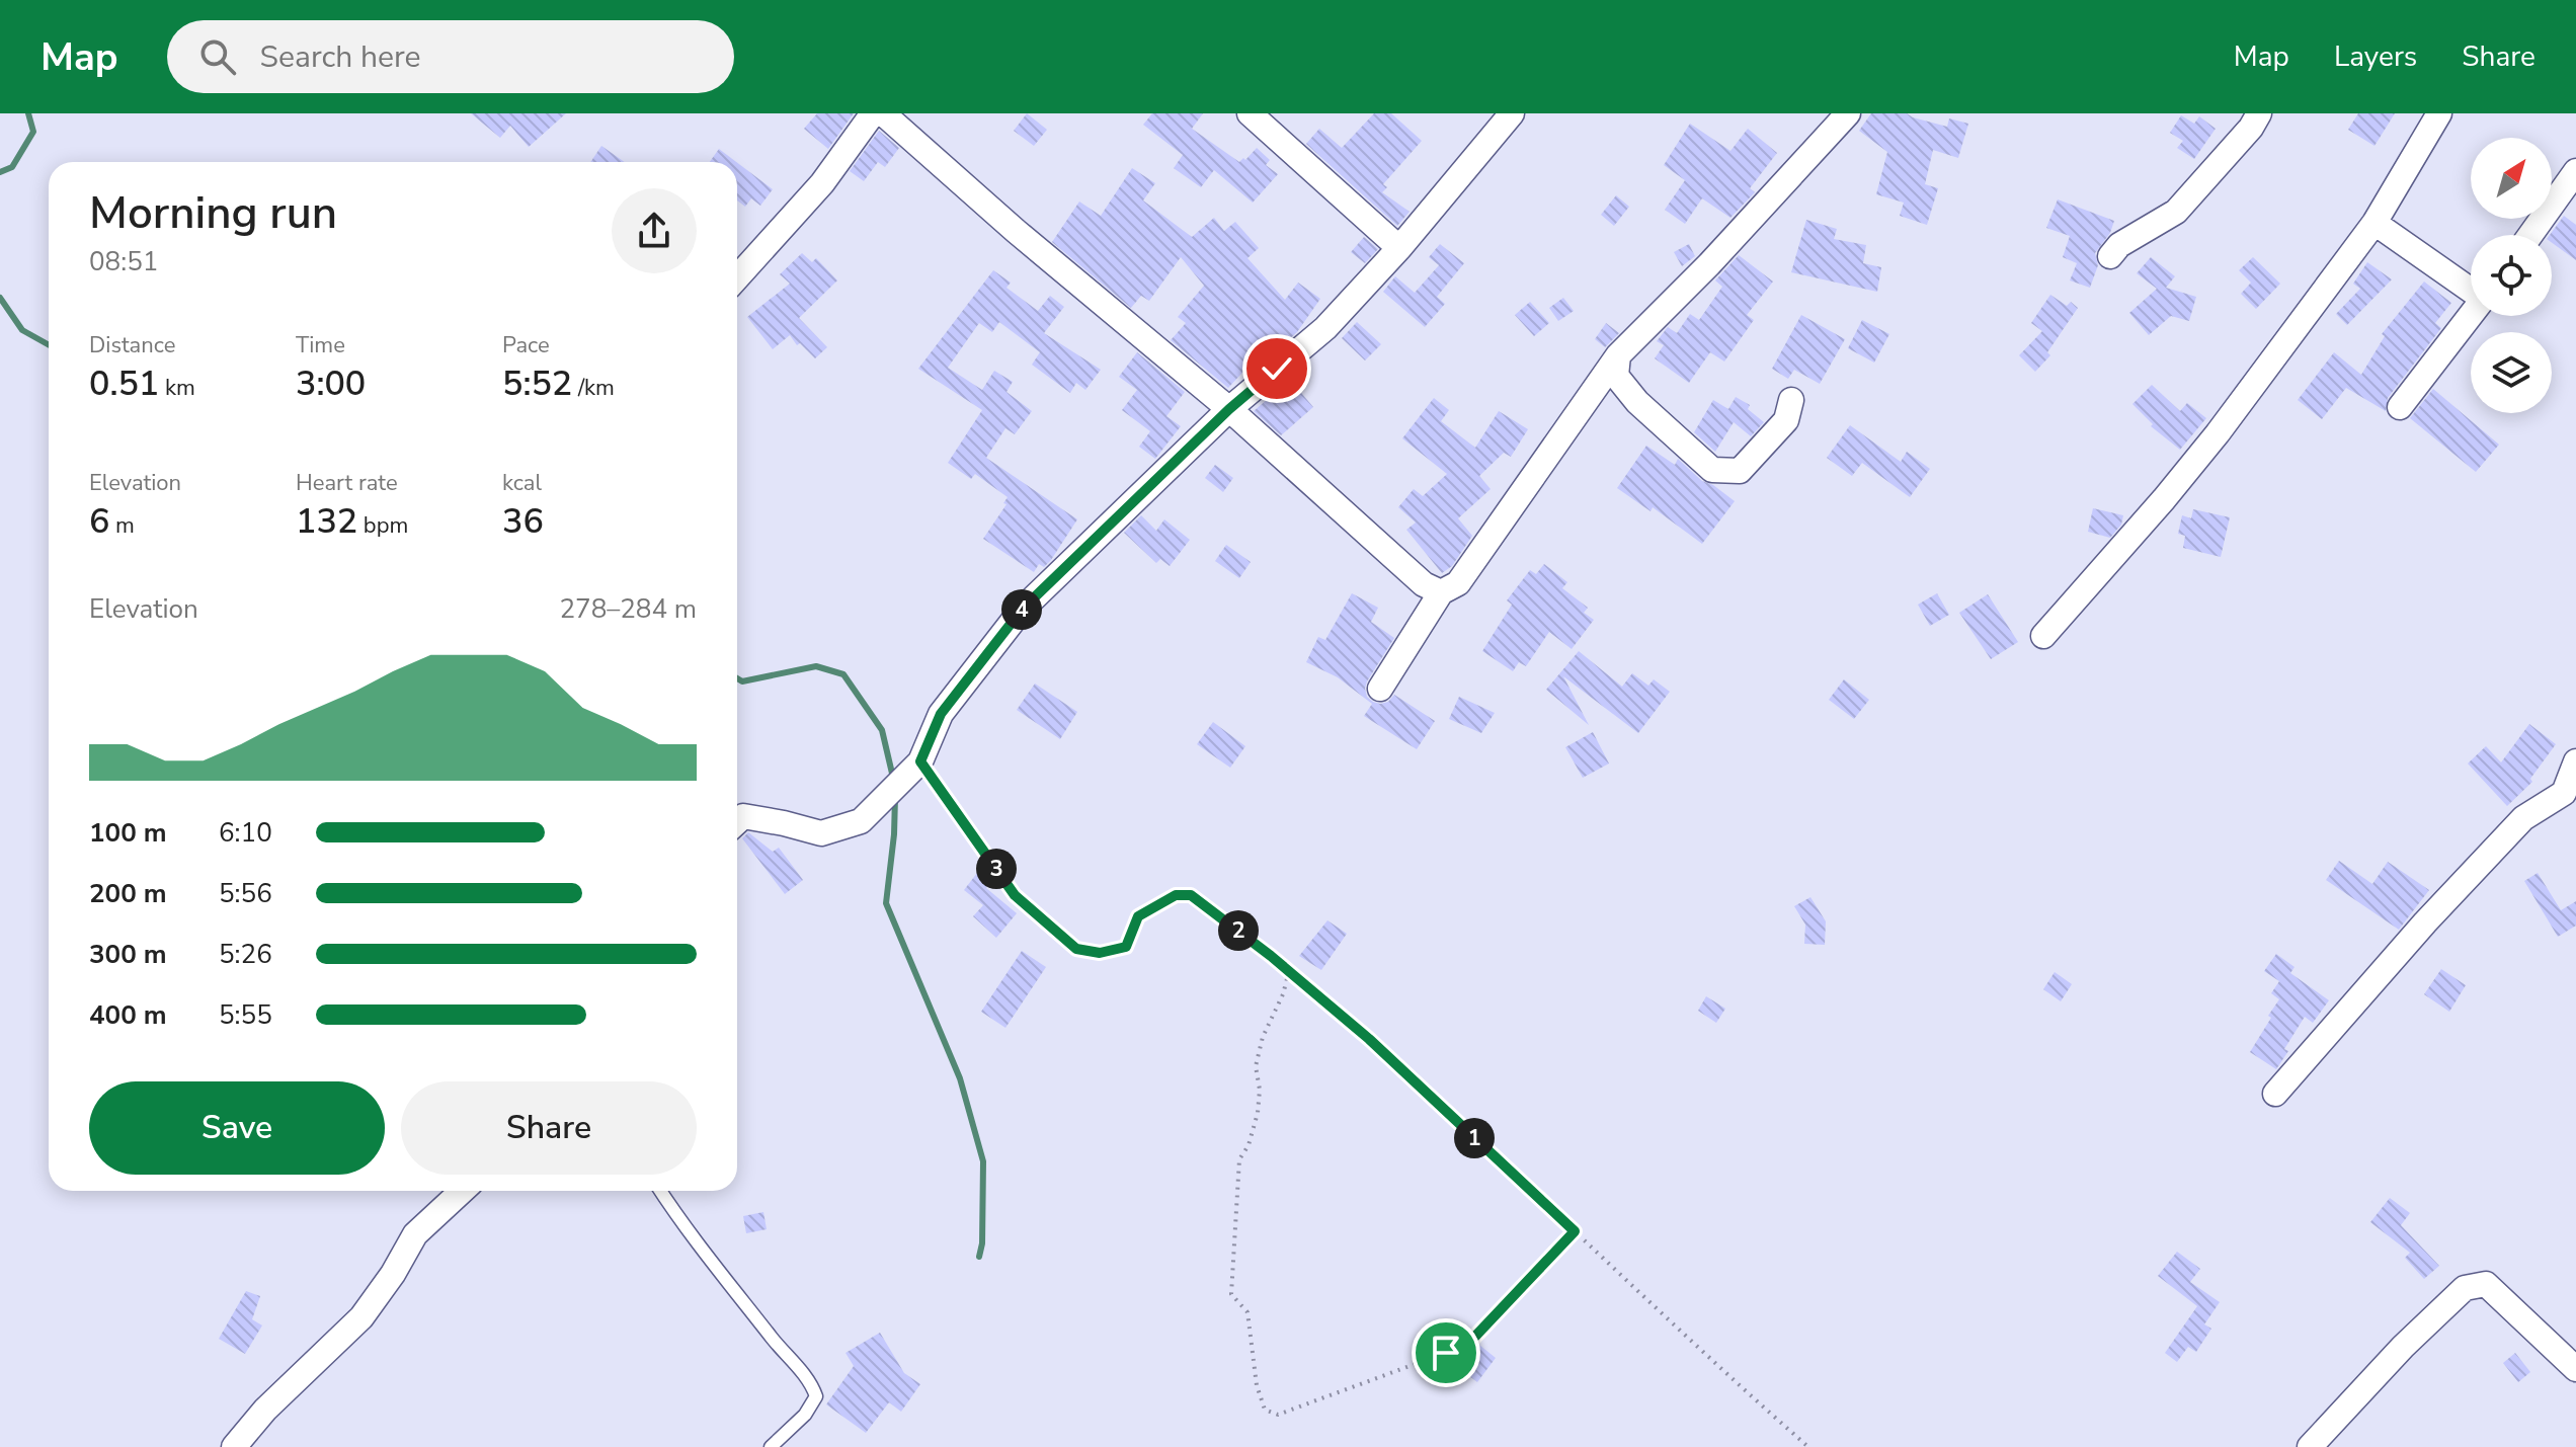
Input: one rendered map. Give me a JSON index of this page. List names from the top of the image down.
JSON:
{
  "north": "top right",
  "page": {
    "header": "Map",
    "search": "Search here",
    "nav": ["Map", "Layers", "Share"],
    "heading": ["Morning run", "08:51"],
    "stats": [
      ["Distance", "0.51 km"],
      ["Time", "3:00"],
      ["Pace", "5:52 /km"],
      ["Elevation", "6 m"],
      ["Heart rate", "132 bpm"],
      ["kcal", "36"]
    ],
    "chart": ["Elevation", "278–284 m"],
    "pins": [
      "4",
      "3",
      "2",
      "1"
    ],
    "list": [
      {
        "name": "100 m",
        "note": "6:10"
      },
      {
        "name": "200 m",
        "note": "5:56"
      },
      {
        "name": "300 m",
        "note": "5:26"
      },
      {
        "name": "400 m",
        "note": "5:55"
      }
    ],
    "buttons": ["Save", "Share"]
  }
}
